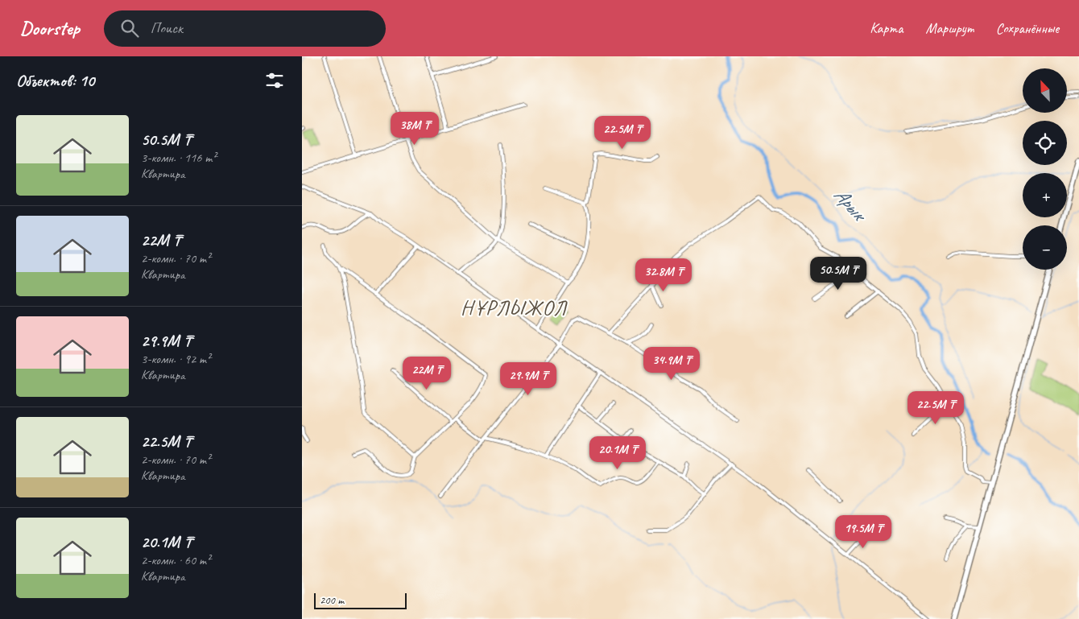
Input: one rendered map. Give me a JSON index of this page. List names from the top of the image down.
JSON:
{
  "districts": ["НҰРЛЫЖОЛ"],
  "water": ["Арык"],
  "scale_bar": "200 m",
  "north": "top left",
  "page": {
    "header": "Doorstep",
    "search": "Поиск",
    "nav": ["Карта", "Маршрут", "Сохранённые"],
    "heading": "Объектов: 10",
    "map_buttons": ["+", "−"],
    "list": [
      {
        "name": "50.5M ₸",
        "note": "3-комн. · 116 m² · Квартира"
      },
      {
        "name": "22M ₸",
        "note": "2-комн. · 70 m² · Квартира"
      },
      {
        "name": "29.9M ₸",
        "note": "3-комн. · 92 m² · Квартира"
      },
      {
        "name": "22.5M ₸",
        "note": "2-комн. · 70 m² · Квартира"
      },
      {
        "name": "20.1M ₸",
        "note": "2-комн. · 60 m² · Квартира"
      }
    ],
    "price": [
      "38M ₸",
      "22.5M ₸",
      "50.5M ₸",
      "32.8M ₸",
      "34.9M ₸",
      "22M ₸",
      "29.9M ₸",
      "22.5M ₸",
      "20.1M ₸",
      "19.5M ₸"
    ],
    "scale": "200 m"
  }
}
